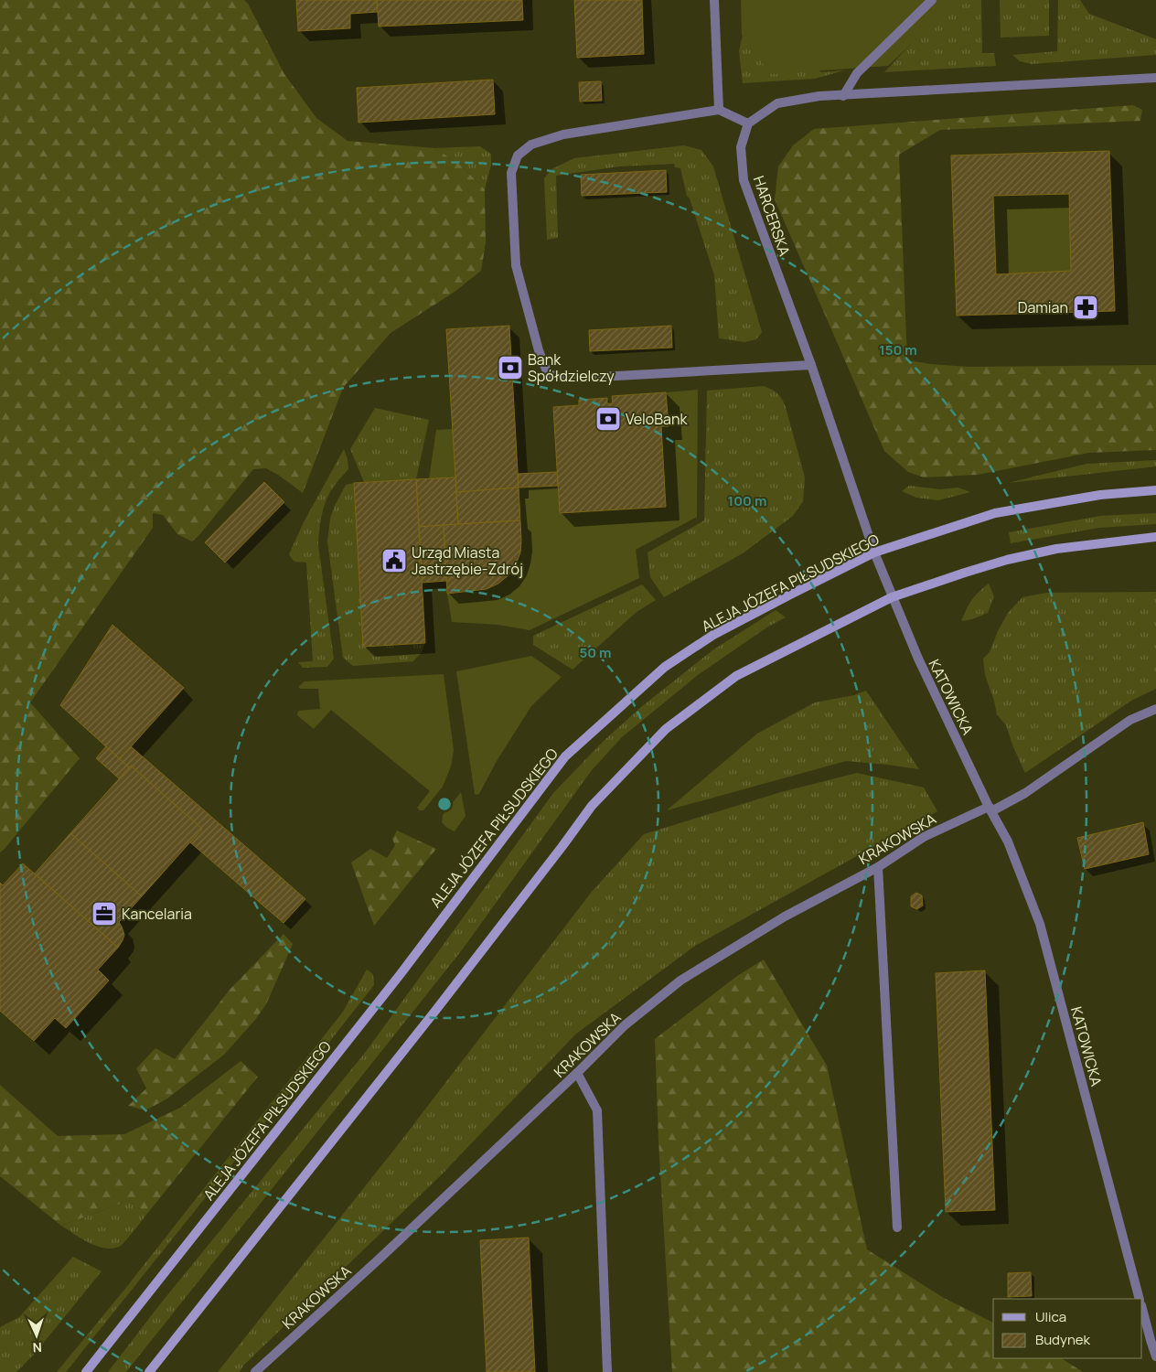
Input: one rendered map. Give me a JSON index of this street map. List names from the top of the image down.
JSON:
{
  "streets": {
    "main road": ["ALEJA JÓZEFA PIŁSUDSKIEGO"],
    "street": ["HARCERSKA", "KATOWICKA", "KRAKOWSKA"]
  },
  "crossings": [
    ["HARCERSKA", "ALEJA JÓZEFA PIŁSUDSKIEGO"],
    ["HARCERSKA", "KATOWICKA"],
    ["ALEJA JÓZEFA PIŁSUDSKIEGO", "KATOWICKA"],
    ["KATOWICKA", "KRAKOWSKA"]
  ],
  "places": {
    "pharmacy": ["Damian"],
    "bank": ["Bank Spółdzielczy", "VeloBank"],
    "public building": ["Urząd Miasta Jastrzębie-Zdrój"],
    "office": ["Kancelaria"]
  },
  "legend": ["Ulica", "Budynek"],
  "north": "bottom",
  "rings": ["150 m", "100 m", "50 m"]
}
